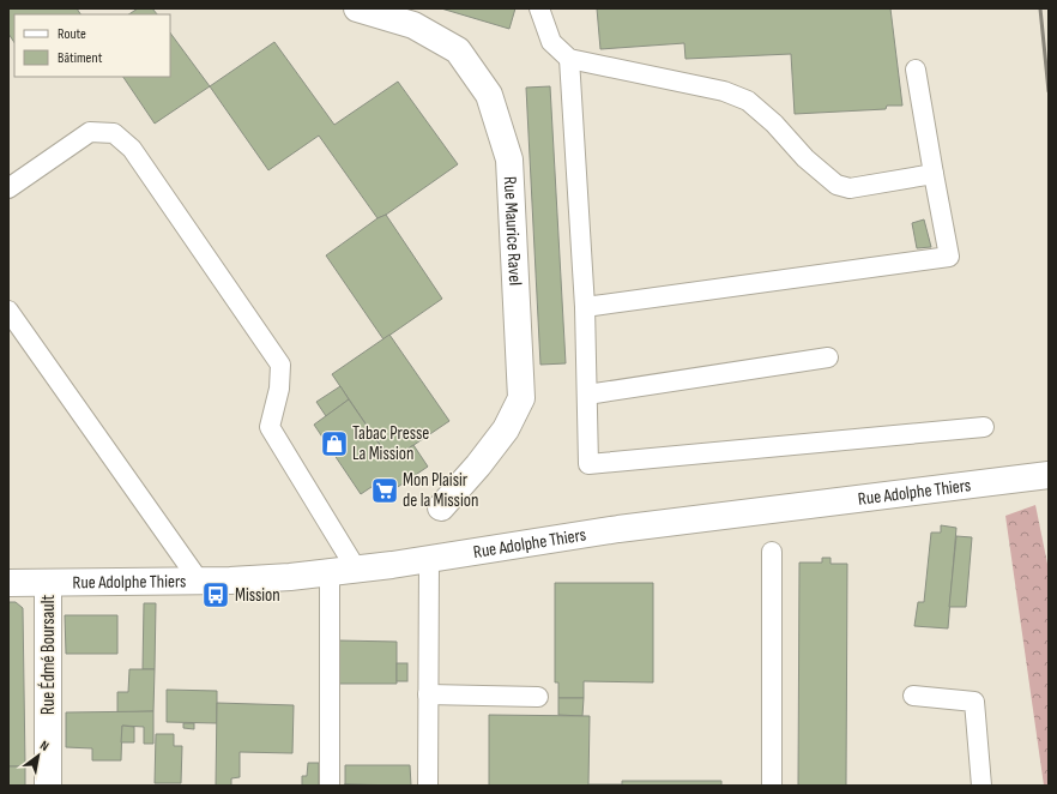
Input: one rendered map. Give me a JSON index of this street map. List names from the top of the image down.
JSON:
{
  "streets": {
    "street": ["Rue Maurice Ravel", "Rue Adolphe Thiers", "Rue Édmé Boursault"]
  },
  "crossings": [
    ["Rue Adolphe Thiers", "Rue Édmé Boursault"]
  ],
  "places": {
    "shop": ["Tabac Presse La Mission"],
    "supermarket": ["Mon Plaisir de la Mission"],
    "bus stop": ["Mission"]
  },
  "legend": ["Route", "Bâtiment"],
  "north": "top right"
}
